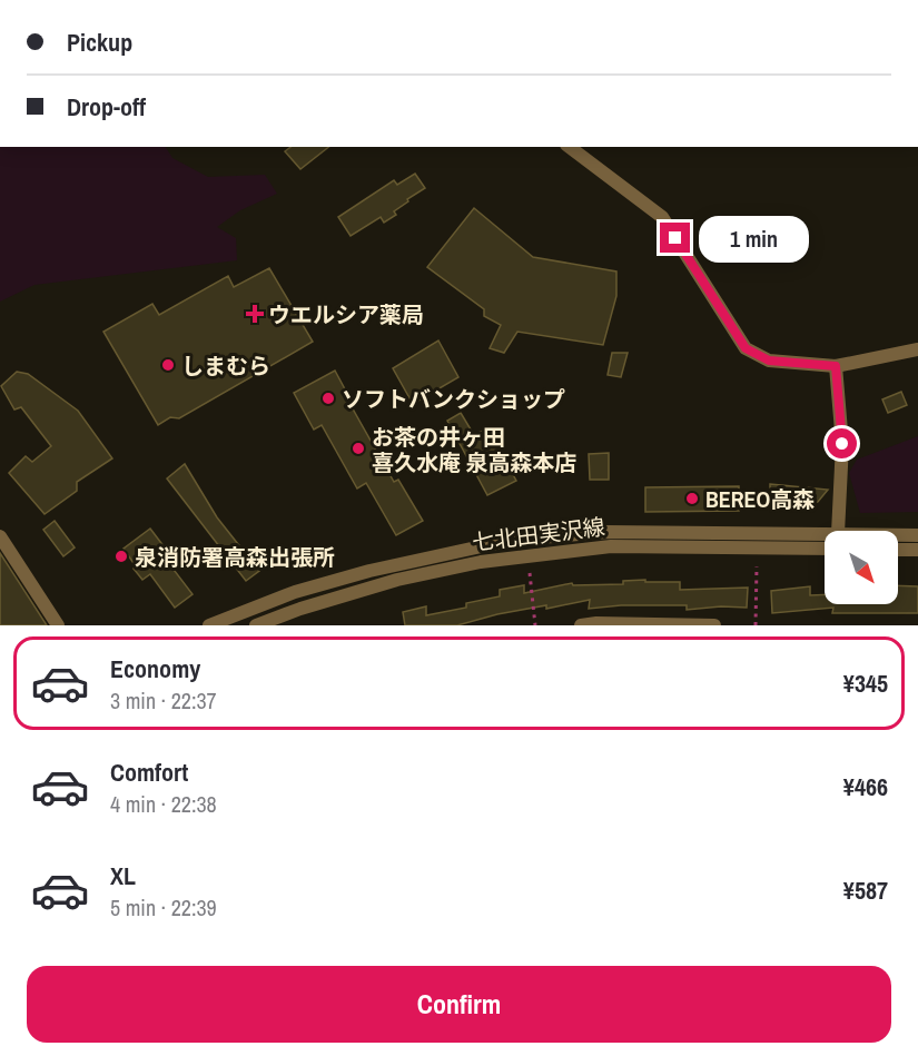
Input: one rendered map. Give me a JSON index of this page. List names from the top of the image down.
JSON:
{
  "streets": {
    "street": ["七北田実沢線"]
  },
  "places": {
    "health": ["ウエルシア薬局"],
    "other": [
      "しまむら",
      "ソフトバンクショップ",
      "お茶の井ヶ田 喜久水庵 泉高森本店",
      "BEREO高森",
      "泉消防署高森出張所"
    ]
  },
  "north": "bottom right",
  "page": {
    "banner": ["Pickup", "Drop-off"],
    "bubble": "1 min",
    "list": [
      {
        "name": "Economy",
        "note": "3 min · 22:37",
        "value": "¥345"
      },
      {
        "name": "Comfort",
        "note": "4 min · 22:38",
        "value": "¥466"
      },
      {
        "name": "XL",
        "note": "5 min · 22:39",
        "value": "¥587"
      }
    ],
    "buttons": "Confirm"
  }
}
